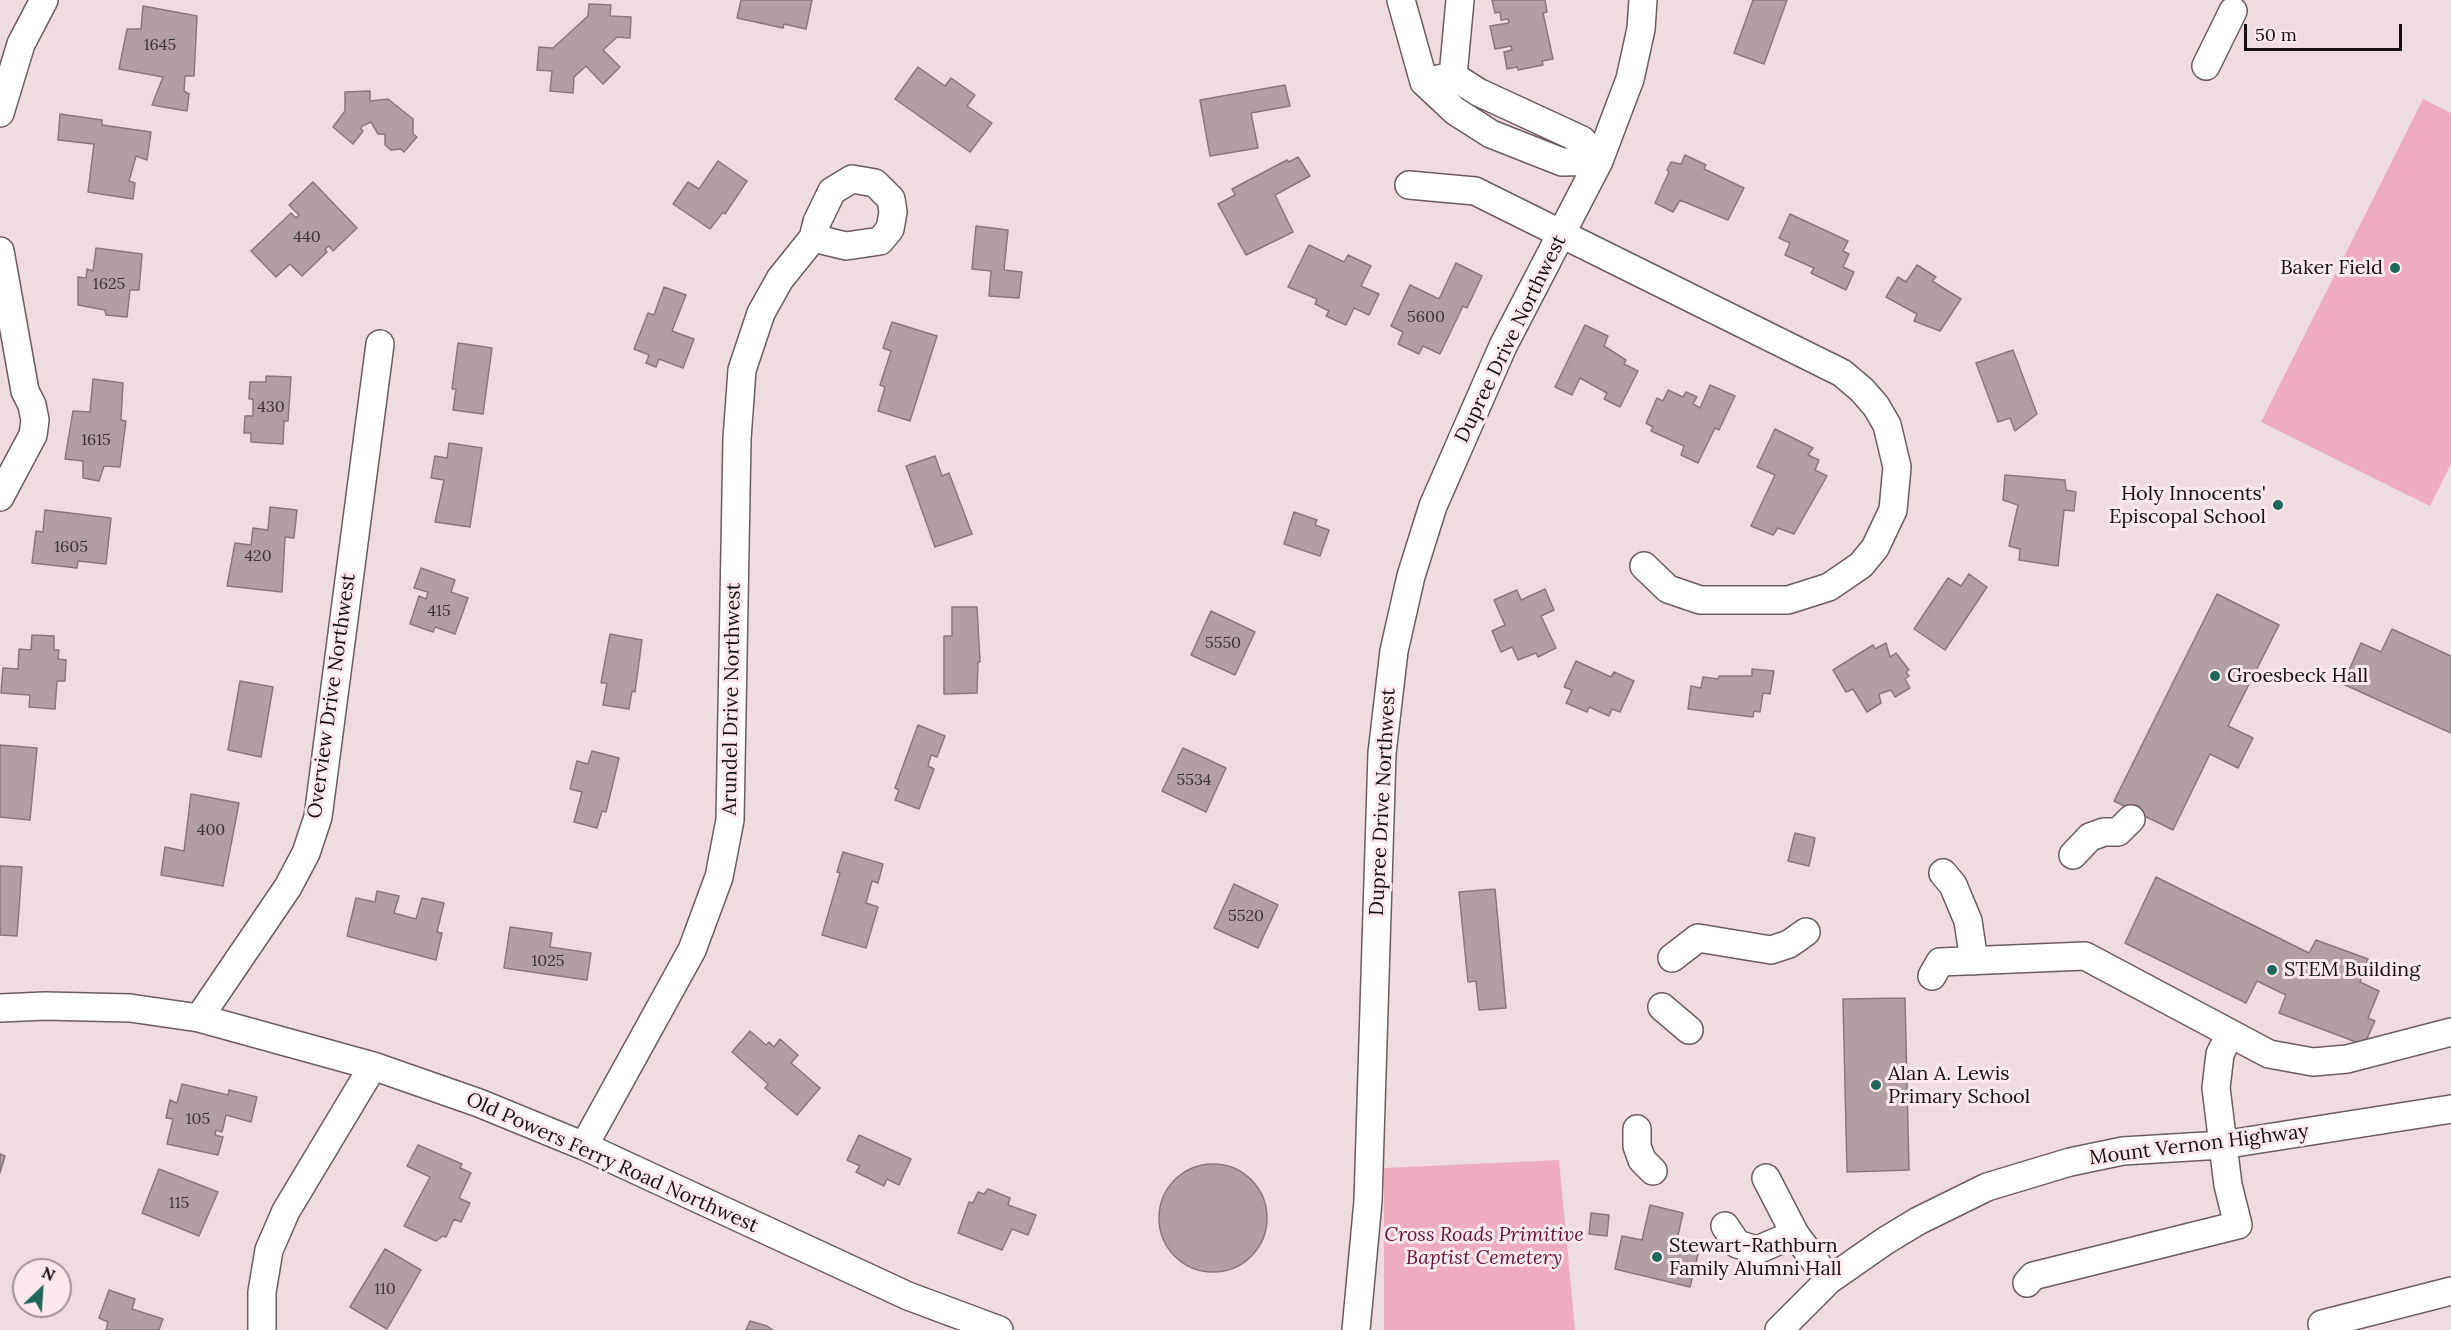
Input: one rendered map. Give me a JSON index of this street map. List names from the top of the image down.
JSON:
{
  "streets": {
    "street": [
      "Dupree Drive Northwest",
      "Overview Drive Northwest",
      "Arundel Drive Northwest",
      "Mount Vernon Highway",
      "Old Powers Ferry Road Northwest"
    ]
  },
  "crossings": [
    ["Overview Drive Northwest", "Old Powers Ferry Road Northwest"],
    ["Arundel Drive Northwest", "Old Powers Ferry Road Northwest"]
  ],
  "parks": ["Cross Roads Primitive Baptist Cemetery"],
  "places": [
    "Baker Field",
    "Holy Innocents' Episcopal School",
    "Groesbeck Hall",
    "STEM Building",
    "Alan A. Lewis Primary School",
    "Stewart-Rathburn Family Alumni Hall"
  ],
  "house_numbers": [
    "1645",
    "440",
    "1625",
    "5600",
    "430",
    "1615",
    "1605",
    "420",
    "415",
    "5550",
    "5534",
    "400",
    "5520",
    "1025",
    "105",
    "115",
    "110"
  ],
  "scale_bar": "50 m",
  "north": "top right"
}
